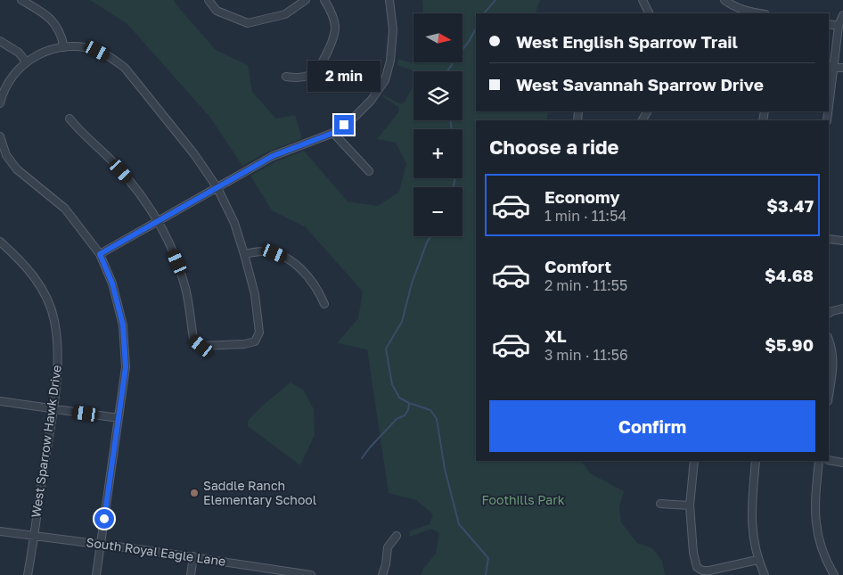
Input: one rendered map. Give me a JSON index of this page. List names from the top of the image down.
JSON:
{
  "streets": {
    "street": ["West Sparrow Hawk Drive", "South Royal Eagle Lane"]
  },
  "crossings": [
    ["West Sparrow Hawk Drive", "South Royal Eagle Lane"]
  ],
  "parks": ["Foothills Park"],
  "places": ["Saddle Ranch Elementary School"],
  "north": "right",
  "page": {
    "map_buttons": ["+", "−"],
    "banner": ["West English Sparrow Trail", "West Savannah Sparrow Drive"],
    "bubble": "2 min",
    "heading": "Choose a ride",
    "list": [
      {
        "name": "Economy",
        "note": "1 min · 11:54",
        "value": "$3.47"
      },
      {
        "name": "Comfort",
        "note": "2 min · 11:55",
        "value": "$4.68"
      },
      {
        "name": "XL",
        "note": "3 min · 11:56",
        "value": "$5.90"
      }
    ],
    "buttons": "Confirm"
  }
}
